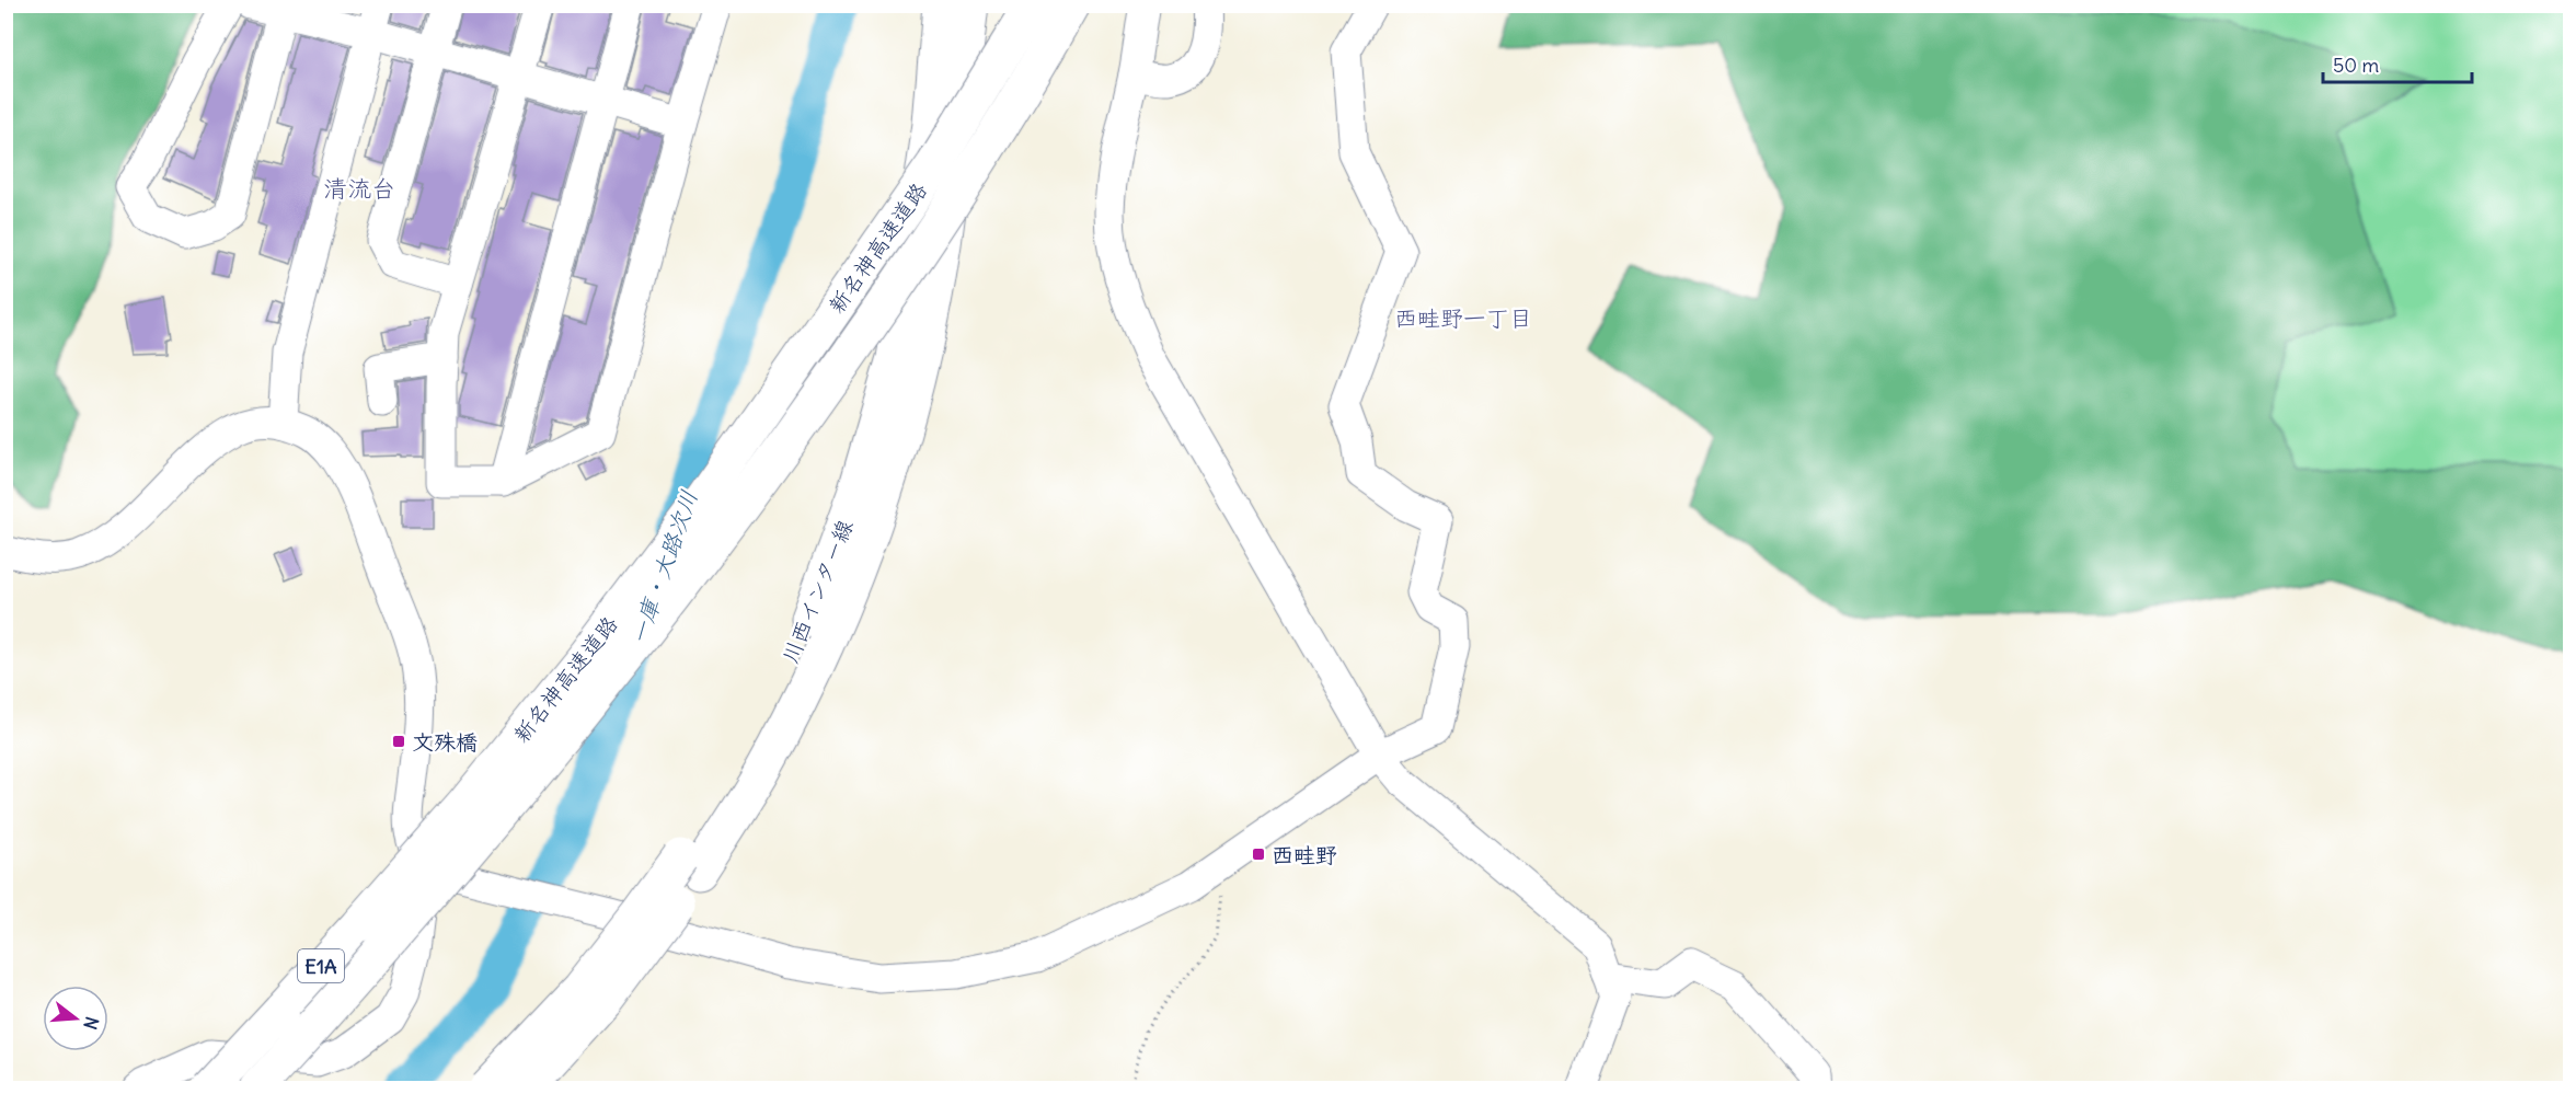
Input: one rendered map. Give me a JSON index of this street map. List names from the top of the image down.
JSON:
{
  "streets": {
    "main road": ["新名神高速道路", "川西インター線", "E1A"]
  },
  "districts": ["清流台", "西畦野一丁目"],
  "water": ["一庫・大路次川"],
  "places": {
    "transit": ["文殊橋", "西畦野"]
  },
  "scale_bar": "50 m",
  "north": "right"
}
